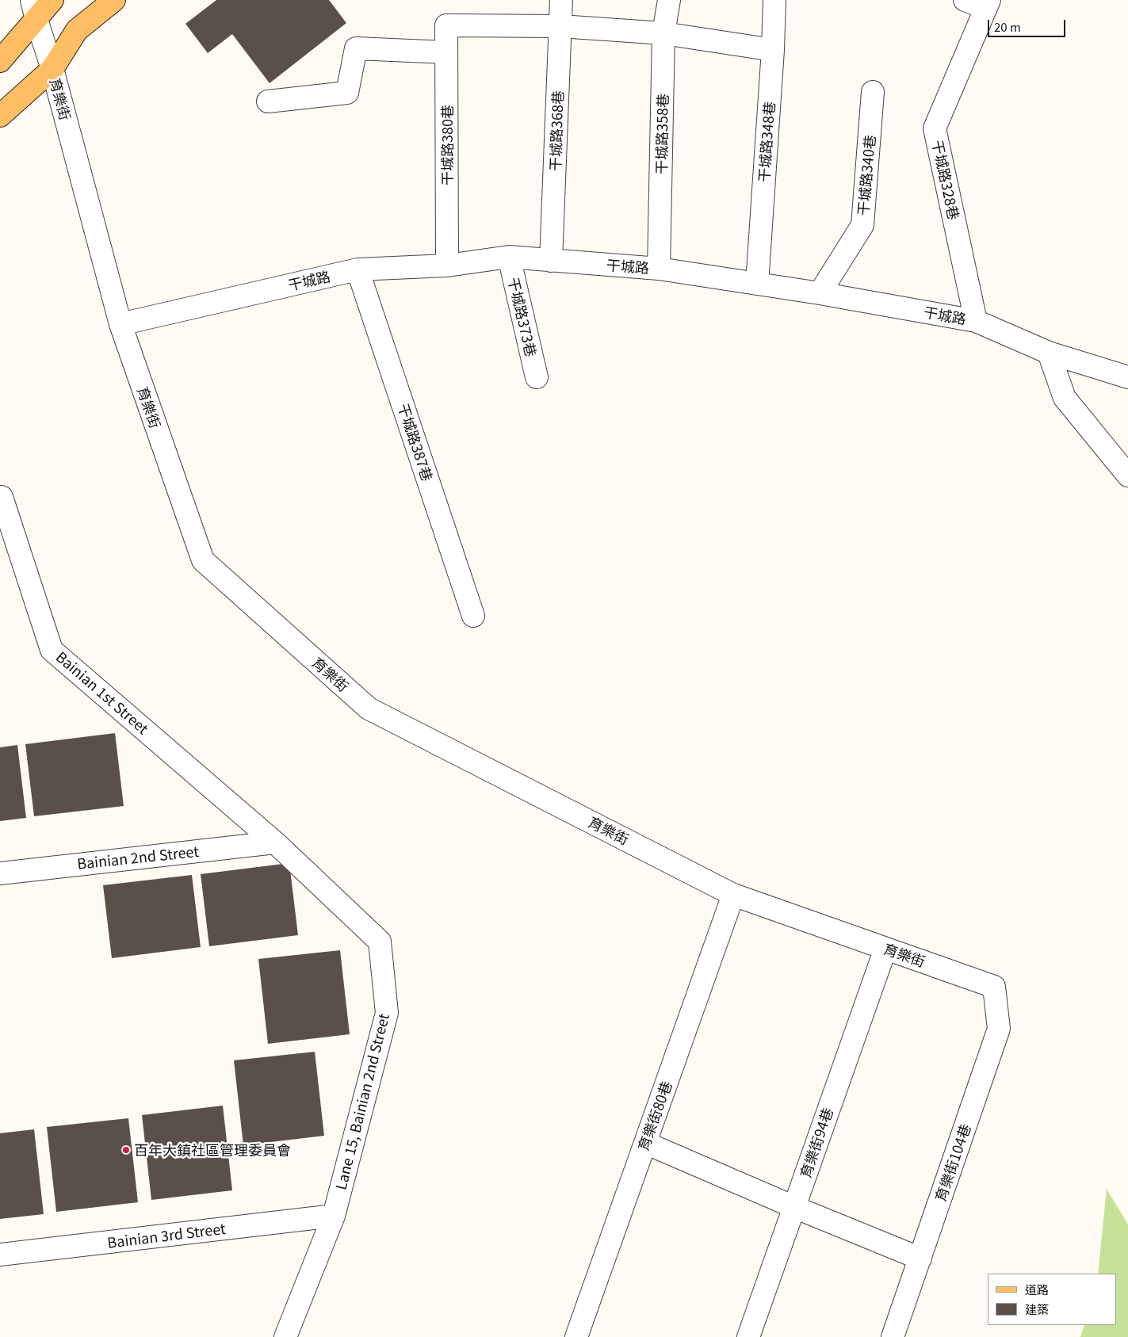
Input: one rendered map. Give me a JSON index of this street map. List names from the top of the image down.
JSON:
{
  "streets": {
    "street": [
      "育樂街",
      "干城路368巷",
      "干城路358巷",
      "干城路348巷",
      "干城路380巷",
      "干城路340巷",
      "干城路328巷",
      "干城路",
      "干城路373巷",
      "干城路387巷",
      "Bainian 1st Street",
      "Bainian 2nd Street",
      "Lane 15, Bainian 2nd Street",
      "育樂街80巷",
      "育樂街94巷",
      "育樂街104巷",
      "Bainian 3rd Street"
    ]
  },
  "crossings": [
    ["育樂街", "干城路"],
    ["育樂街", "育樂街80巷"],
    ["育樂街", "育樂街94巷"],
    ["育樂街", "育樂街104巷"],
    ["干城路368巷", "干城路380巷"],
    ["干城路368巷", "干城路"],
    ["干城路358巷", "干城路"],
    ["干城路348巷", "干城路"],
    ["干城路380巷", "干城路"],
    ["干城路340巷", "干城路"],
    ["干城路328巷", "干城路"],
    ["干城路", "干城路373巷"],
    ["干城路", "干城路387巷"],
    ["Bainian 1st Street", "Bainian 2nd Street"],
    ["Bainian 1st Street", "Lane 15, Bainian 2nd Street"],
    ["Bainian 2nd Street", "Lane 15, Bainian 2nd Street"],
    ["Lane 15, Bainian 2nd Street", "Bainian 3rd Street"]
  ],
  "places": ["百年大鎮社區管理委員會"],
  "legend": ["道路", "建築"],
  "scale_bar": "20 m"
}
